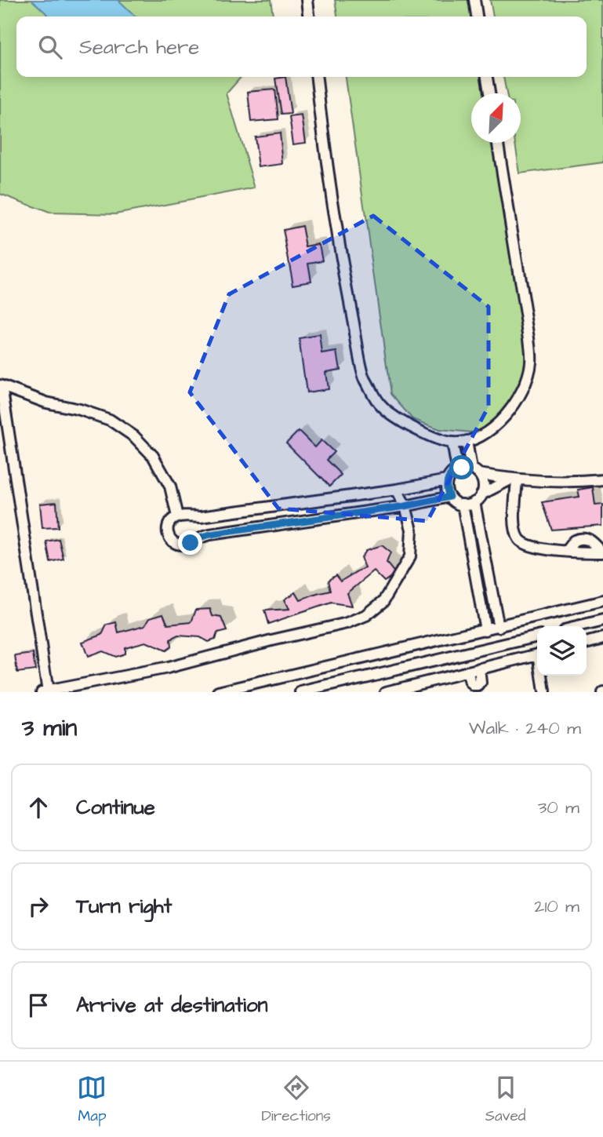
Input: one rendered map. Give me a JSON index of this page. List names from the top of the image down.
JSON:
{
  "north": "top right",
  "page": {
    "search": "Search here",
    "heading": ["3 min", "Walk · 240 m"],
    "list": [
      ["Continue", "30 m"],
      ["Turn right", "210 m"],
      "Arrive at destination"
    ],
    "nav": ["Map", "Directions", "Saved"]
  }
}
